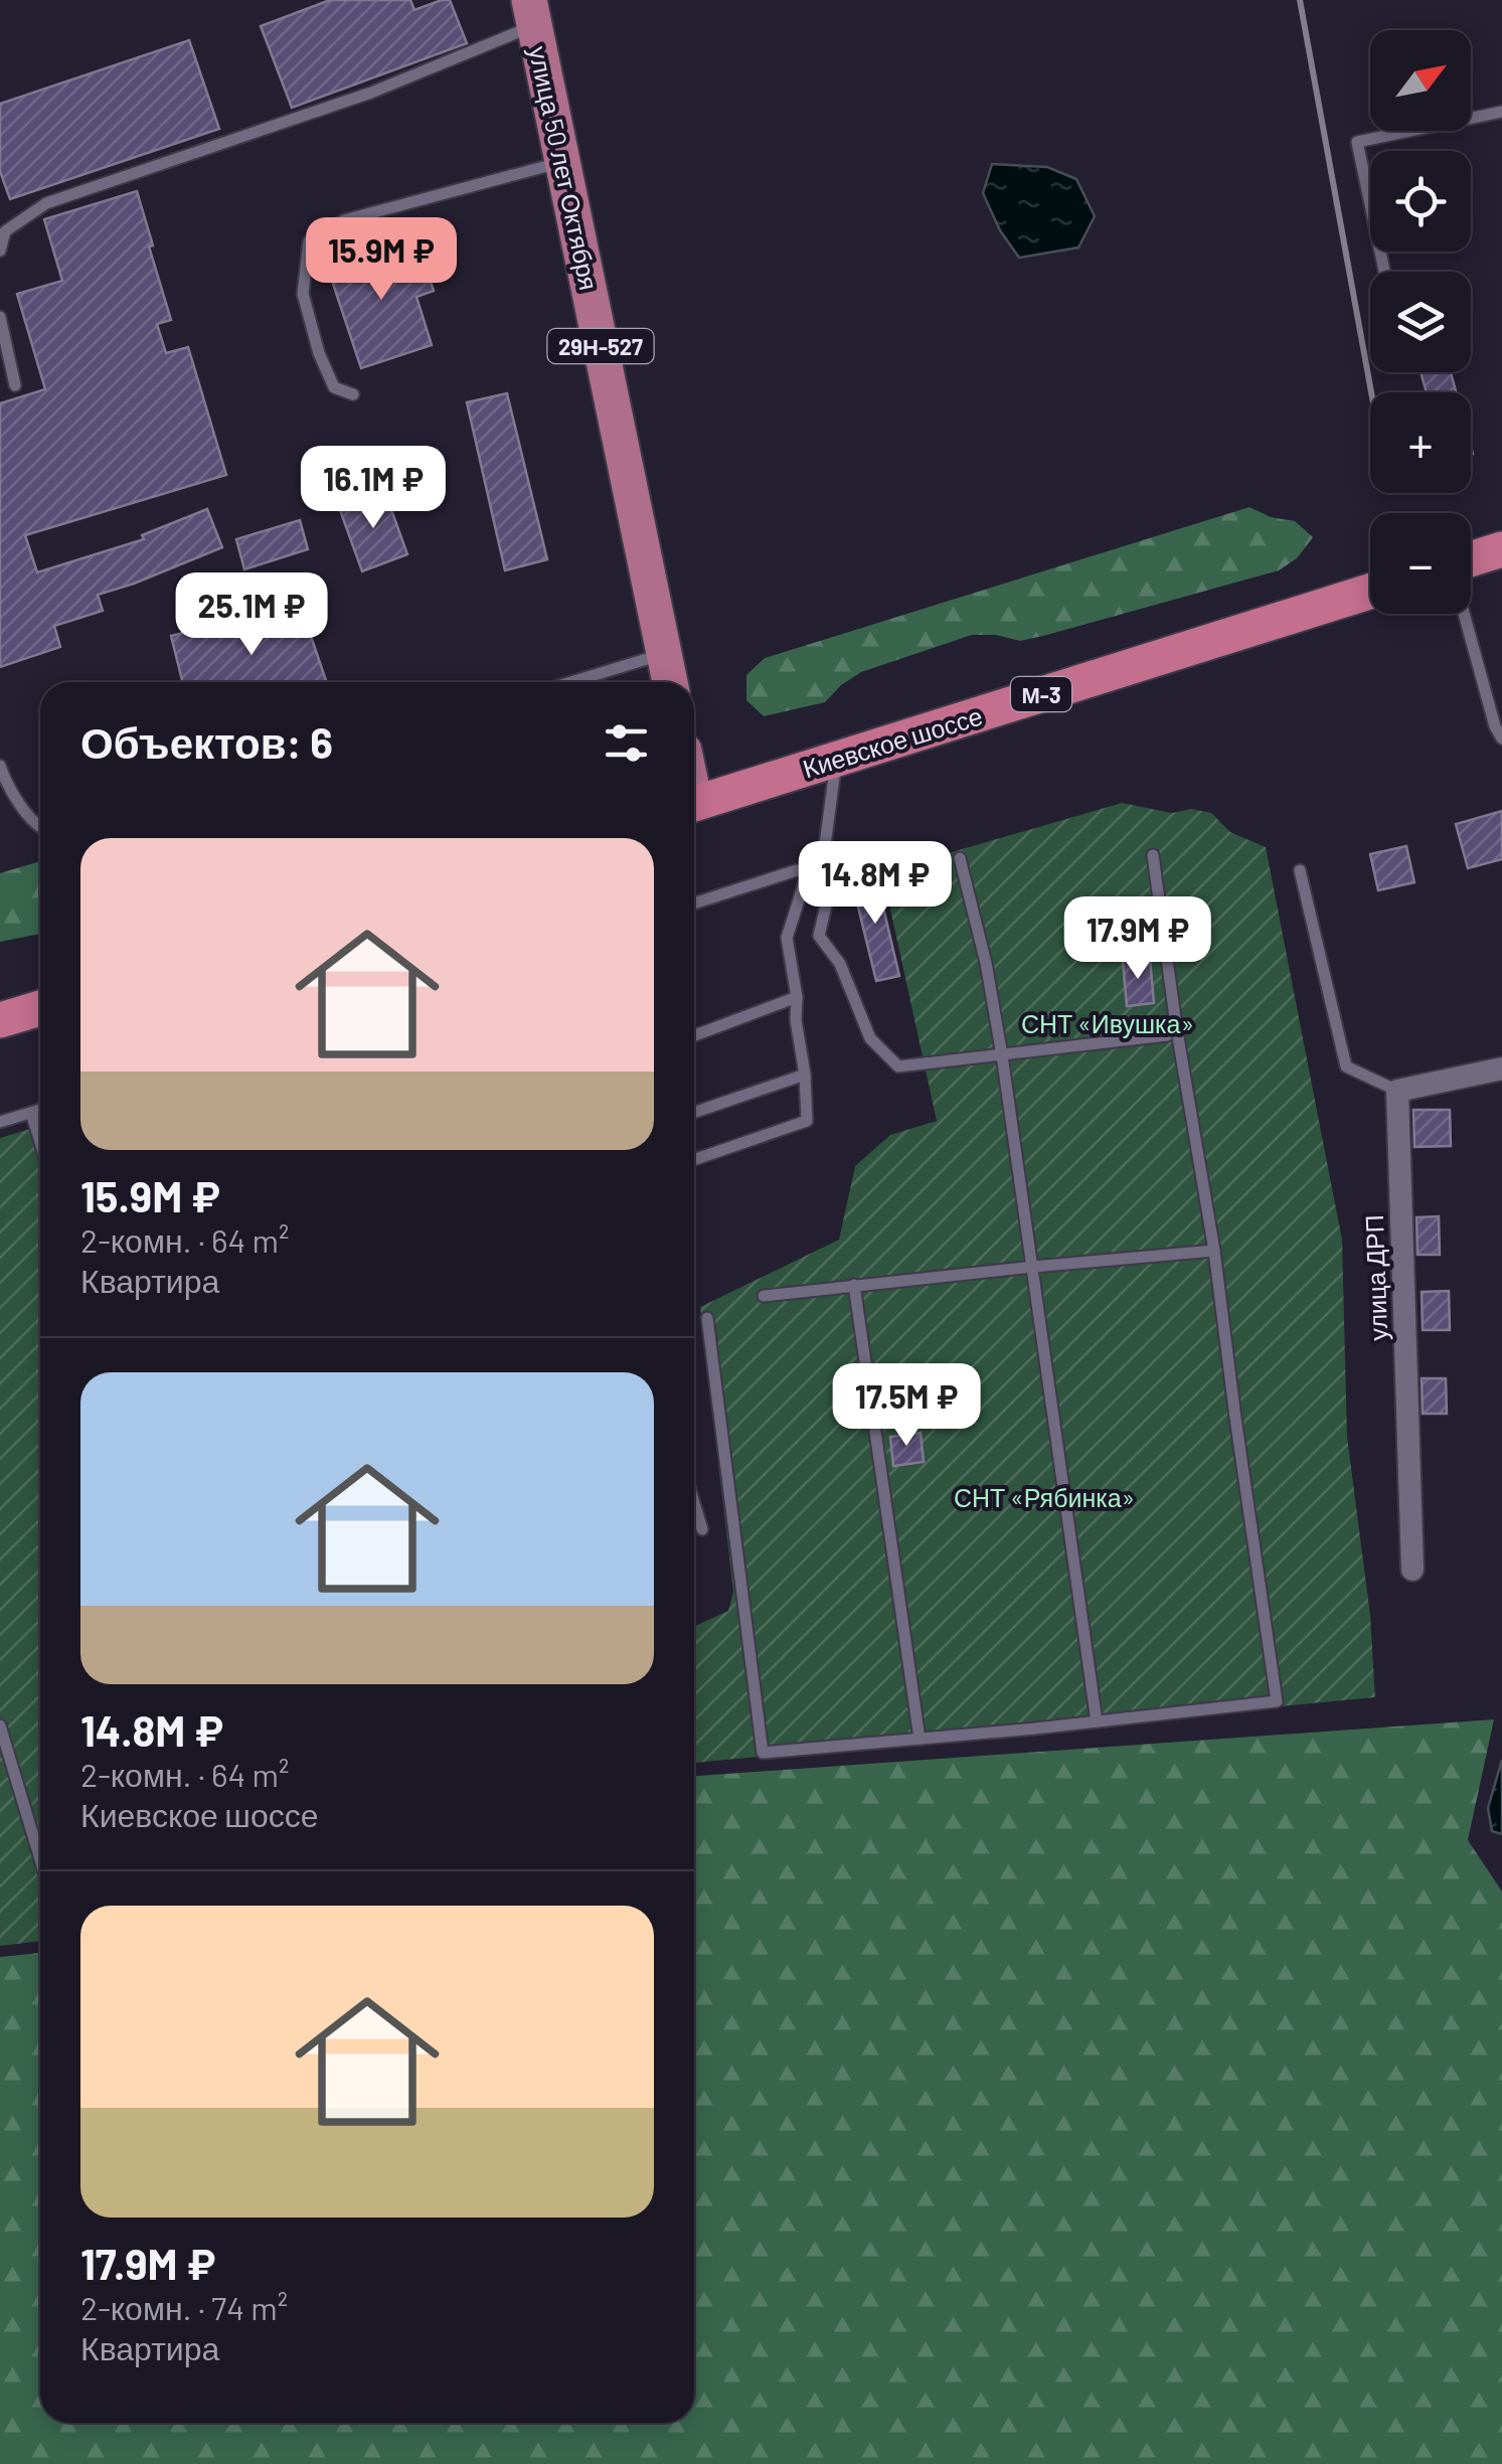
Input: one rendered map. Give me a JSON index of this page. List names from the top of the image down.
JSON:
{
  "streets": {
    "highway": ["М-3", "Киевское шоссе"],
    "main road": ["улица 50 лет Октября", "29Н-527"],
    "street": ["улица ДРП"]
  },
  "parks": ["СНТ «Ивушка»", "СНТ «Рябинка»"],
  "north": "top right",
  "page": {
    "map_buttons": ["+", "−"],
    "price": [
      "15.9M ₽",
      "16.1M ₽",
      "25.1M ₽",
      "14.8M ₽",
      "17.9M ₽",
      "17.5M ₽"
    ],
    "heading": "Объектов: 6",
    "list": [
      {
        "name": "15.9M ₽",
        "note": "2-комн. · 64 m² · Квартира"
      },
      {
        "name": "14.8M ₽",
        "note": "2-комн. · 64 m² · Киевское шоссе"
      },
      {
        "name": "17.9M ₽",
        "note": "2-комн. · 74 m² · Квартира"
      }
    ]
  }
}
